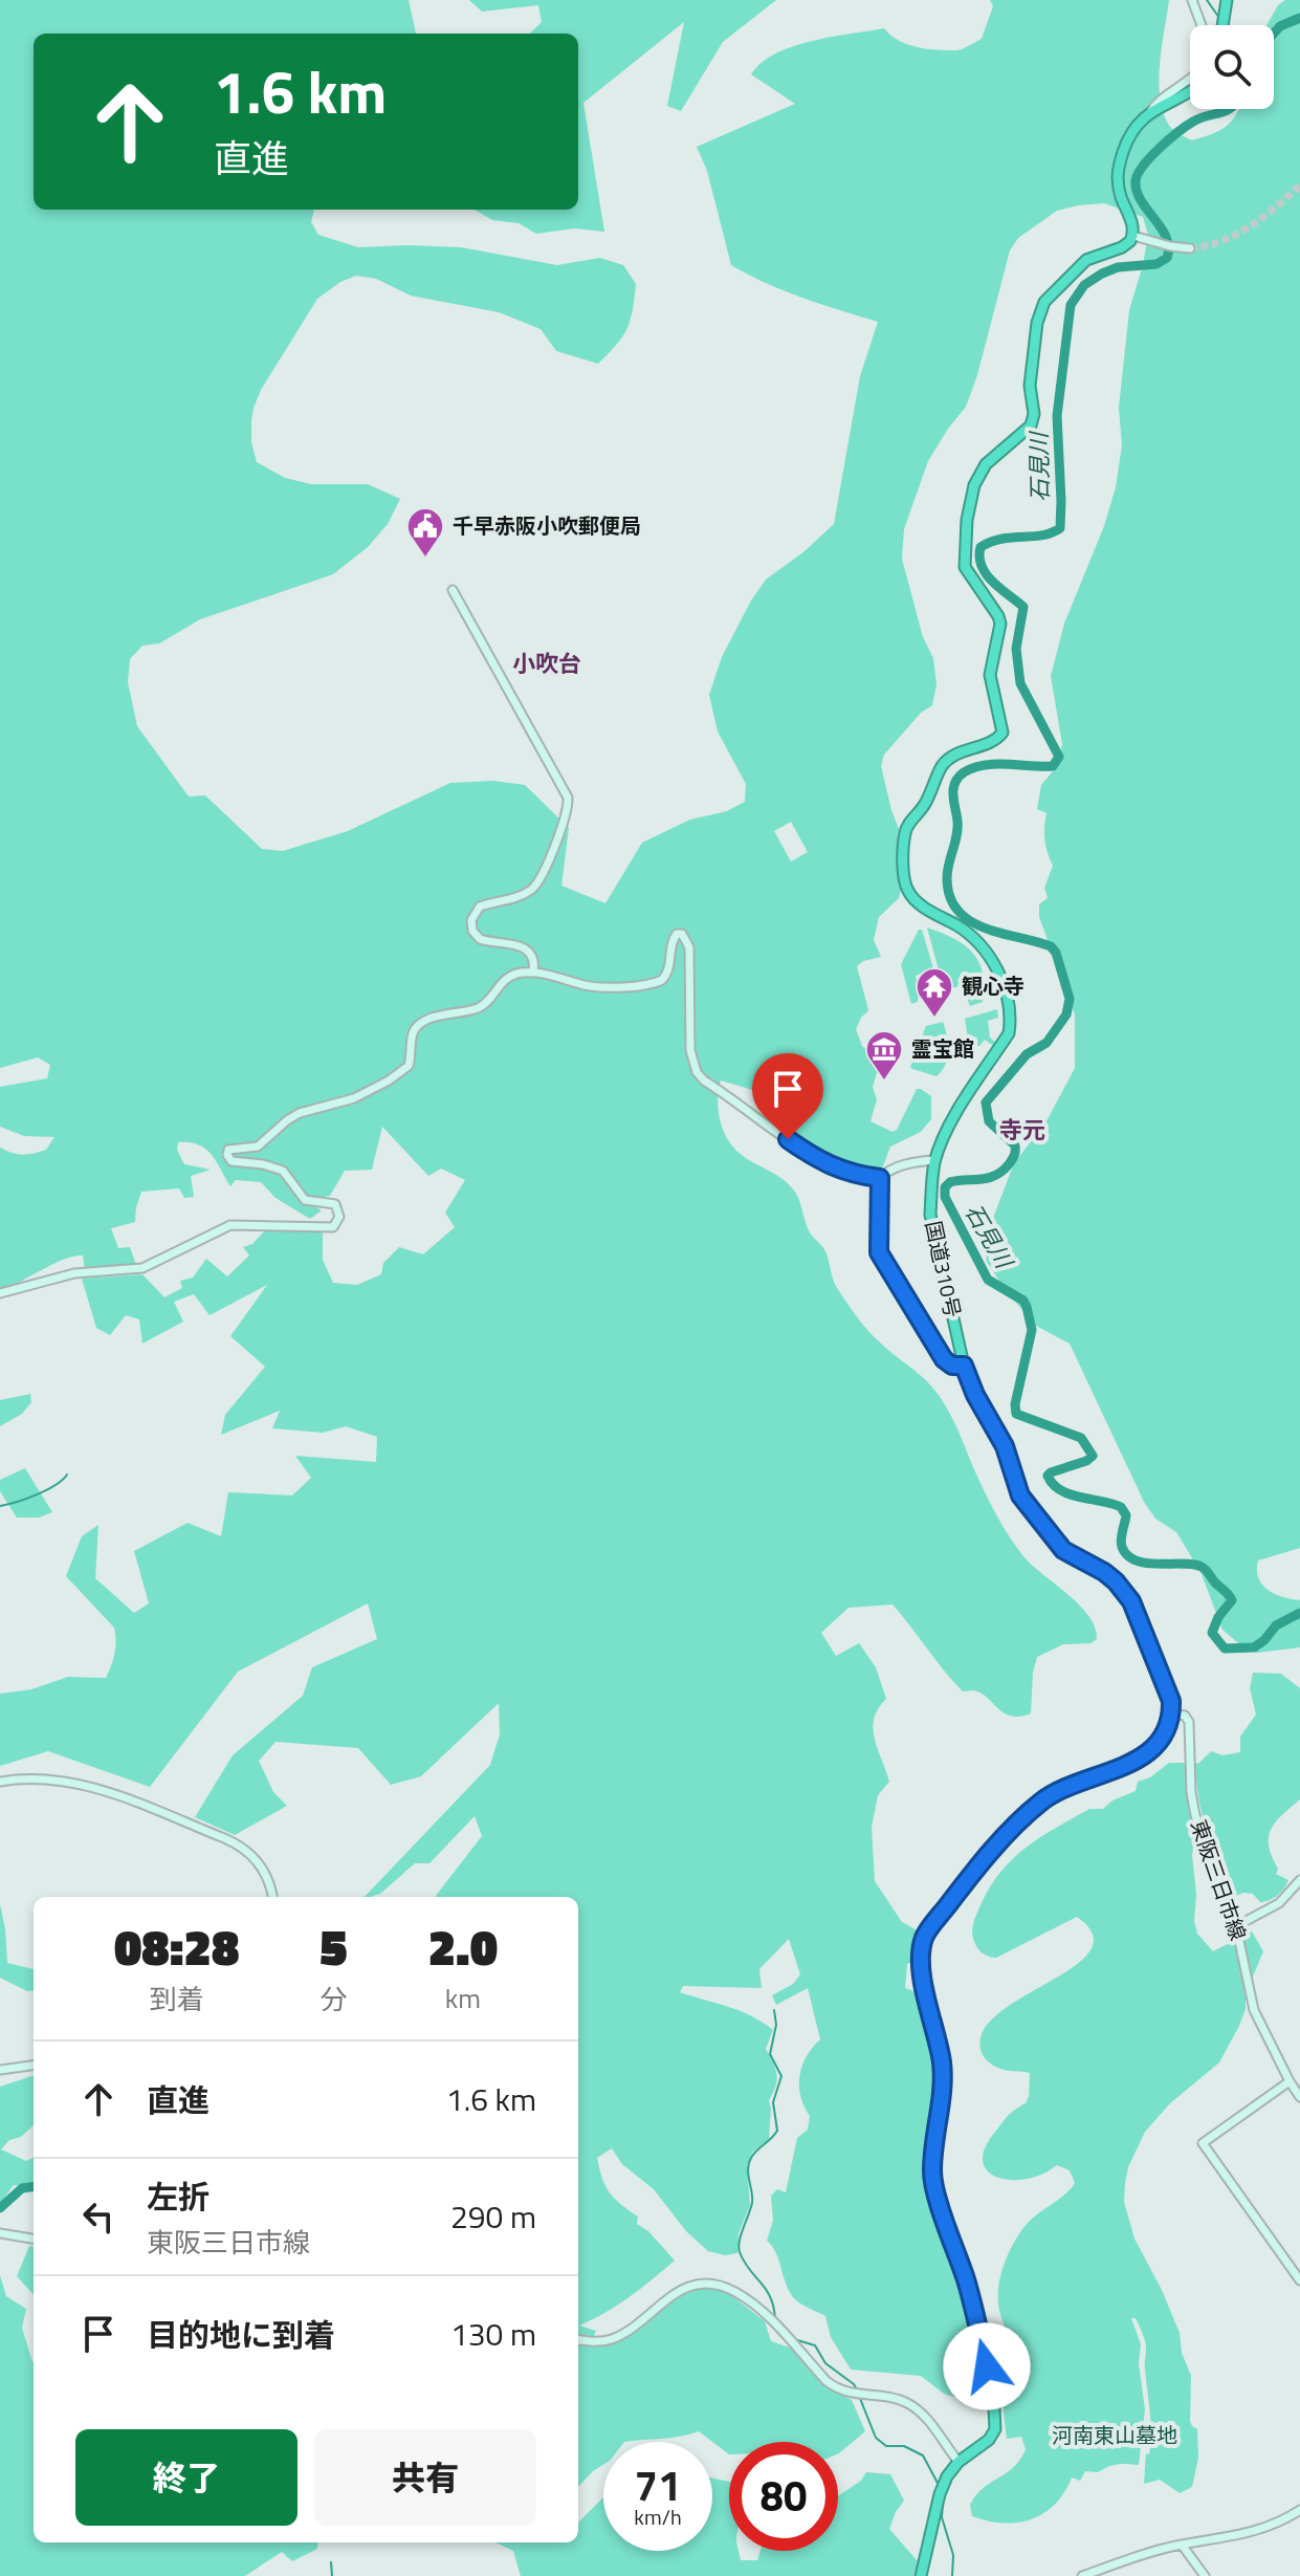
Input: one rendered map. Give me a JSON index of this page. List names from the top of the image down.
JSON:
{
  "streets": {
    "highway": ["国道310号"],
    "street": ["東阪三日市線"]
  },
  "crossings": [
    ["国道310号", "東阪三日市線"]
  ],
  "districts": ["小吹台", "寺元"],
  "water": ["石見川"],
  "parks": ["河南東山墓地"],
  "places": {
    "public building": ["千早赤阪小吹郵便局"],
    "temple": ["観心寺"],
    "museum": ["霊宝館"]
  },
  "page": {
    "turn": ["1.6 km", "直進"],
    "eta": [
      "08:28",
      "到着",
      "5",
      "分",
      "2.0",
      "km"
    ],
    "list": [
      {
        "name": "直進",
        "value": "1.6 km"
      },
      {
        "name": "左折",
        "note": "東阪三日市線",
        "value": "290 m"
      },
      {
        "name": "目的地に到着",
        "value": "130 m"
      }
    ],
    "buttons": ["終了", "共有"],
    "speed": "71 km/h",
    "limit": "80"
  }
}
